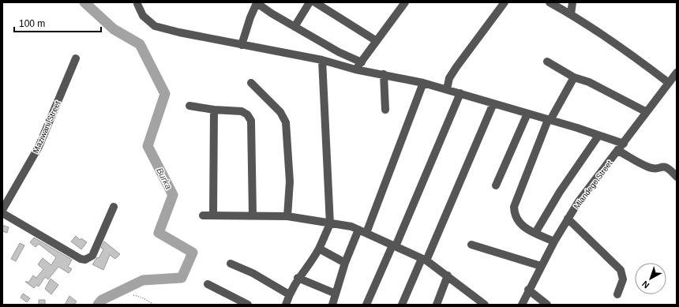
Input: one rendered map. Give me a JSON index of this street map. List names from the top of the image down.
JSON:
{
  "streets": {
    "street": ["Maziwani Street", "Mlandege Street"]
  },
  "water": ["Burka"],
  "scale_bar": "100 m",
  "north": "bottom left"
}
